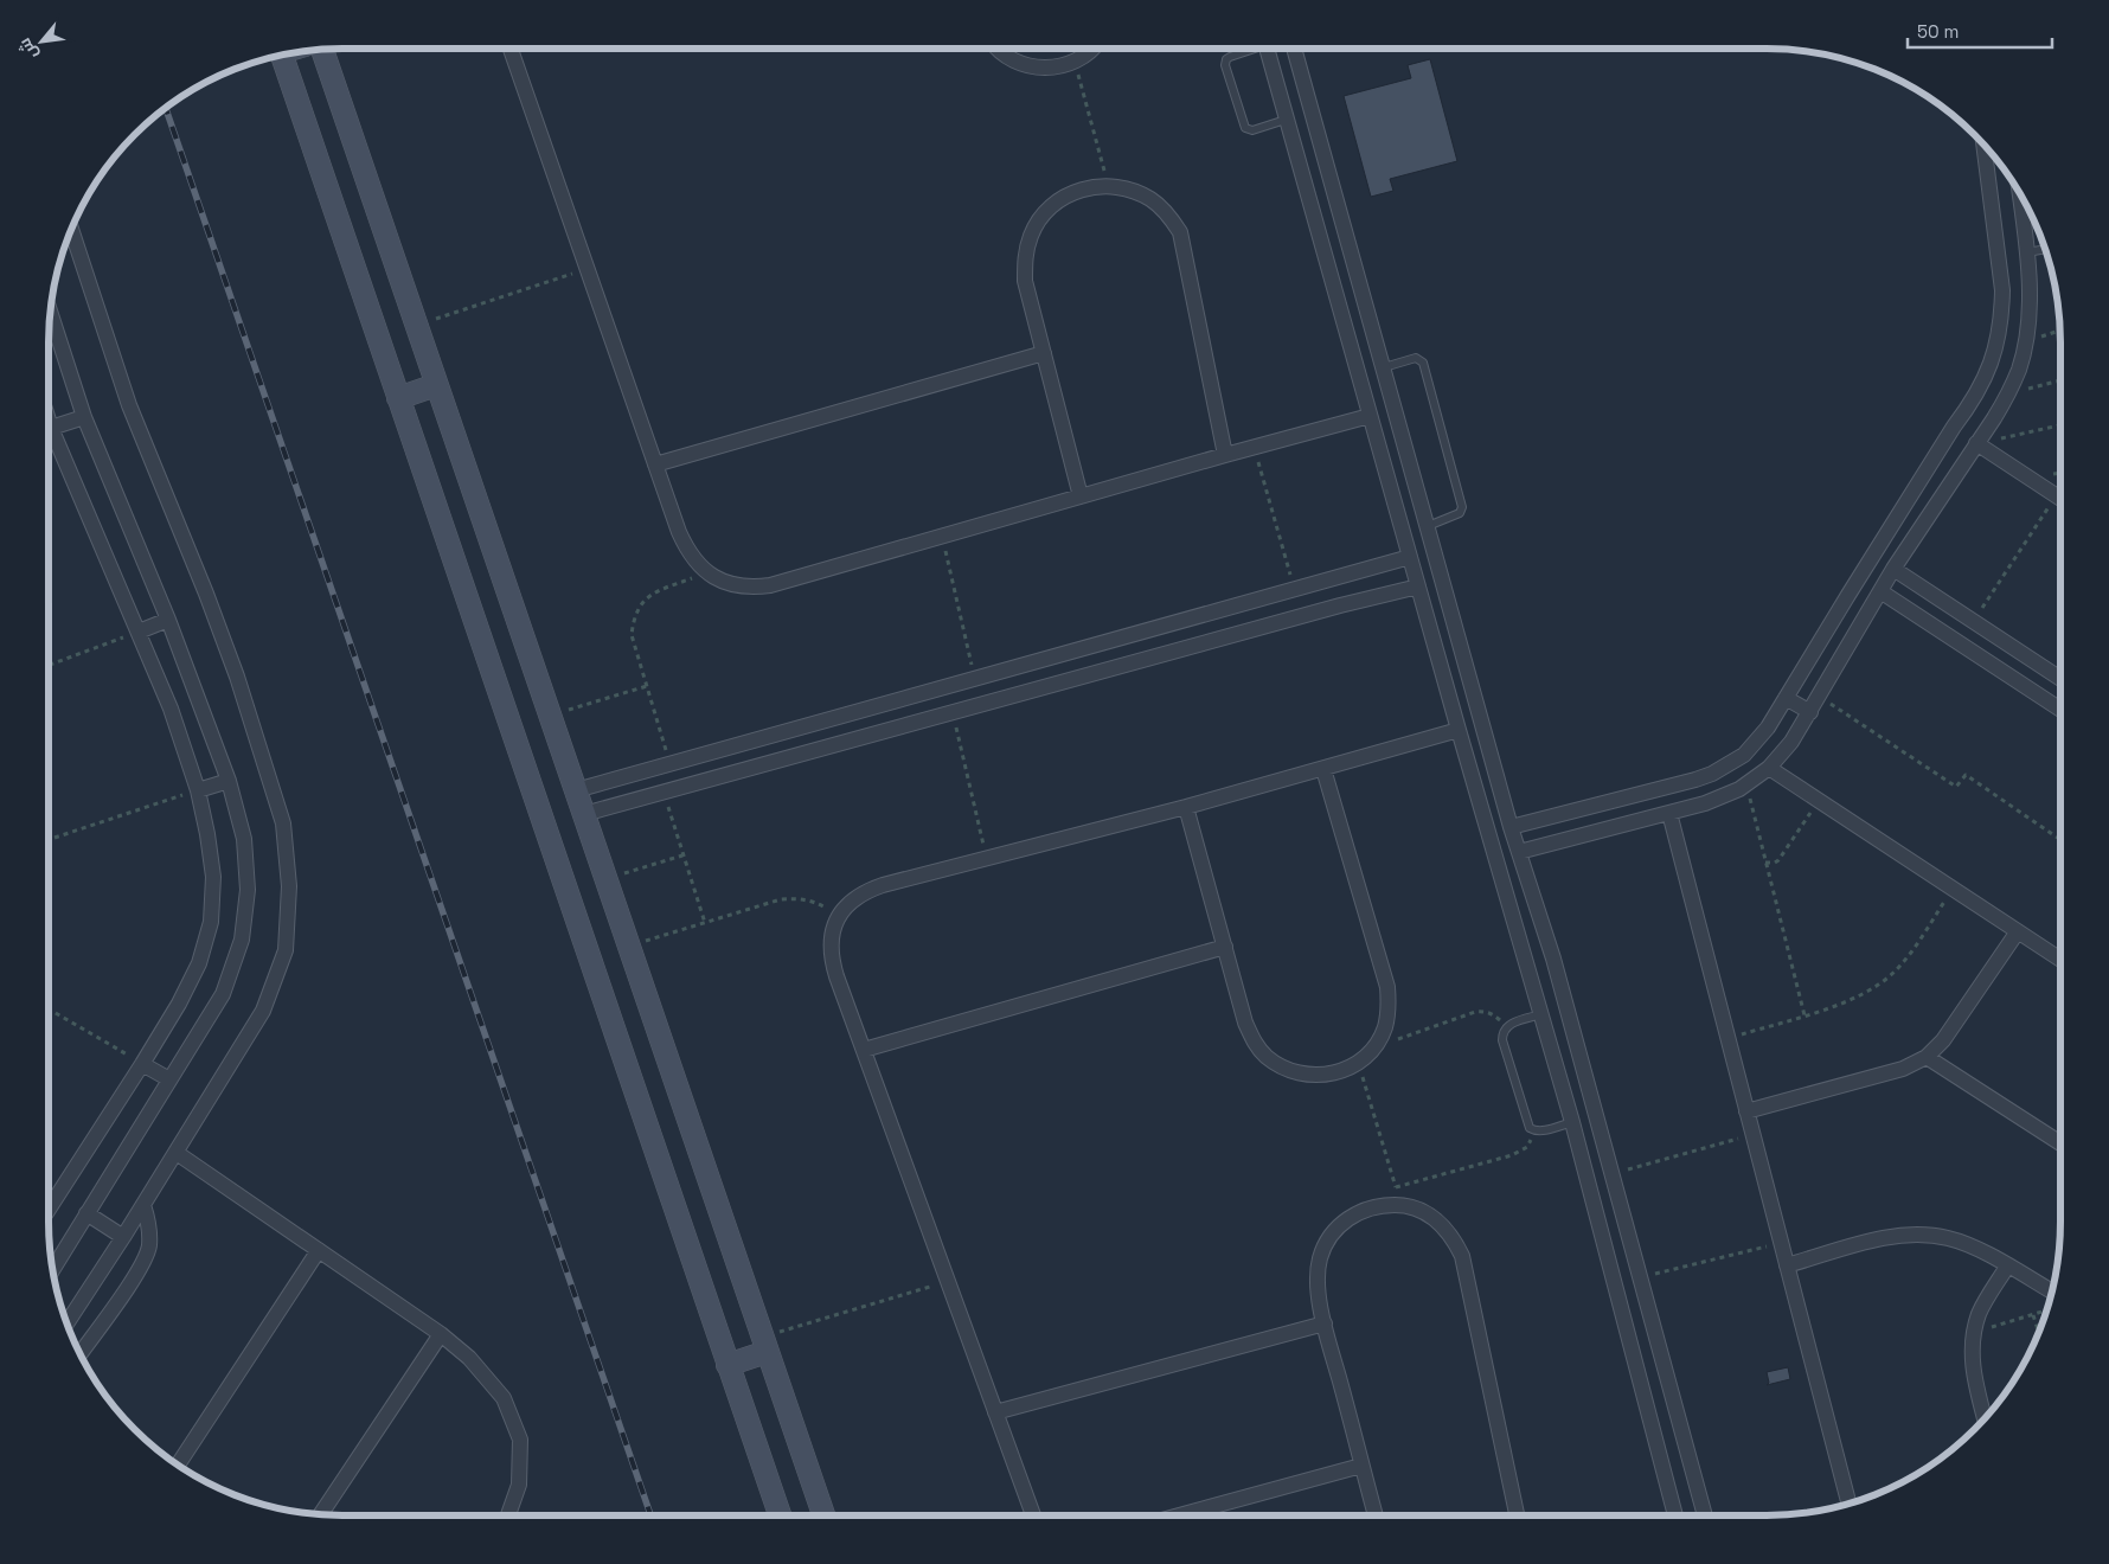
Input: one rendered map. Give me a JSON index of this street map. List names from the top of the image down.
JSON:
{
  "scale_bar": "50 m",
  "north": "bottom left"
}
